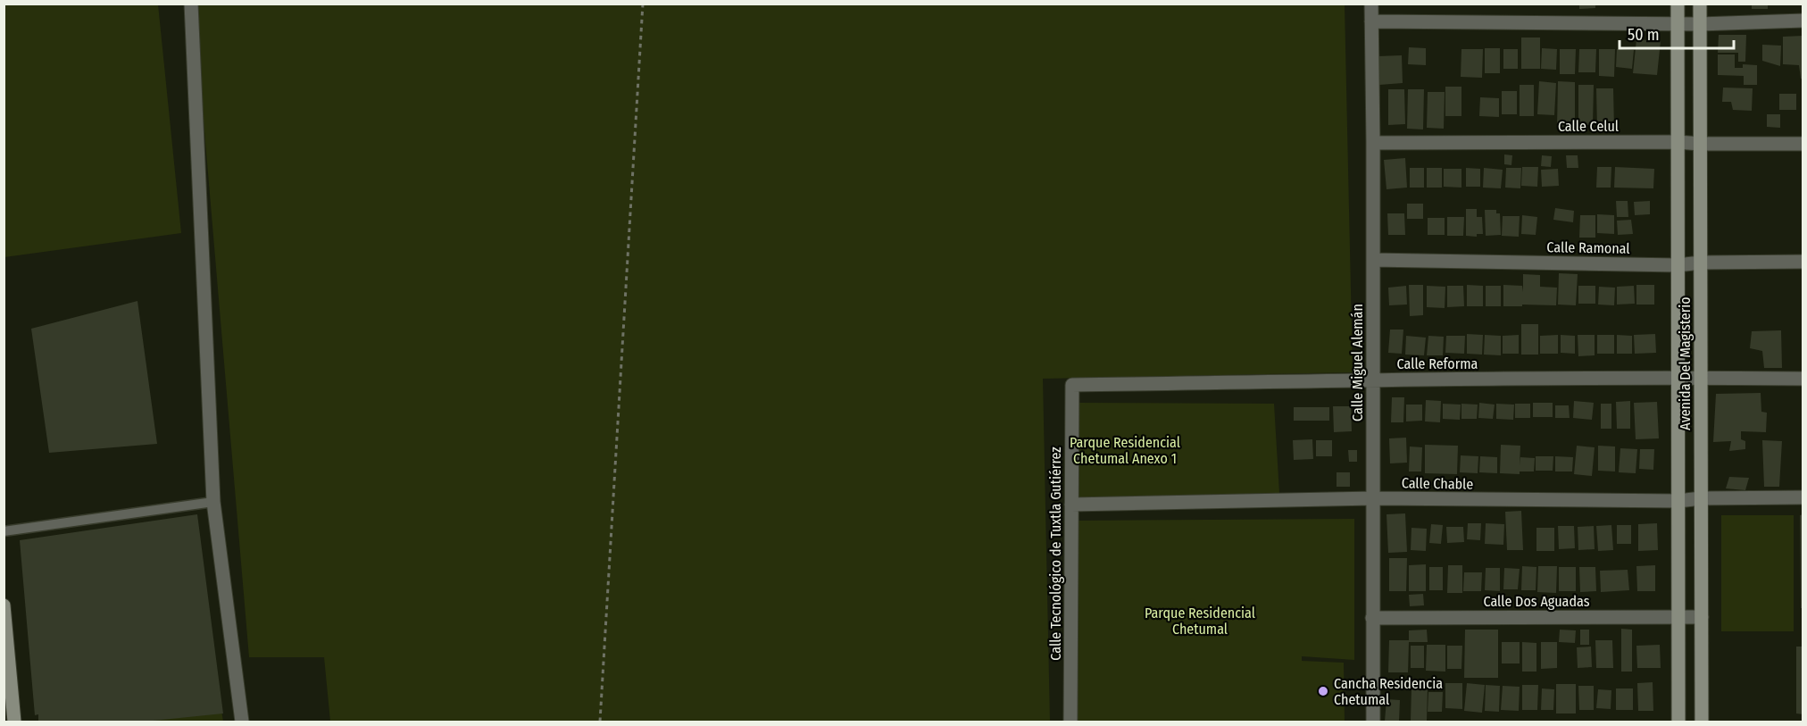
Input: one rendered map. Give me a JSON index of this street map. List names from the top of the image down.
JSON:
{
  "streets": {
    "street": [
      "Calle Celul",
      "Calle Ramonal",
      "Calle Miguel Alemán",
      "Calle Reforma",
      "Avenida Del Magisterio",
      "Calle Chable",
      "Calle Tecnológico de Tuxtla Gutiérrez",
      "Calle Dos Aguadas"
    ]
  },
  "crossings": [
    ["Calle Celul", "Calle Miguel Alemán"],
    ["Calle Celul", "Avenida Del Magisterio"],
    ["Calle Ramonal", "Calle Miguel Alemán"],
    ["Calle Ramonal", "Avenida Del Magisterio"],
    ["Calle Miguel Alemán", "Calle Reforma"],
    ["Calle Miguel Alemán", "Calle Chable"],
    ["Calle Miguel Alemán", "Calle Dos Aguadas"],
    ["Calle Reforma", "Avenida Del Magisterio"],
    ["Calle Reforma", "Calle Tecnológico de Tuxtla Gutiérrez"],
    ["Avenida Del Magisterio", "Calle Chable"],
    ["Avenida Del Magisterio", "Calle Dos Aguadas"],
    ["Calle Chable", "Calle Tecnológico de Tuxtla Gutiérrez"]
  ],
  "parks": ["Parque Residencial Chetumal Anexo 1", "Parque Residencial Chetumal"],
  "places": ["Cancha Residencia Chetumal"],
  "scale_bar": "50 m"
}
